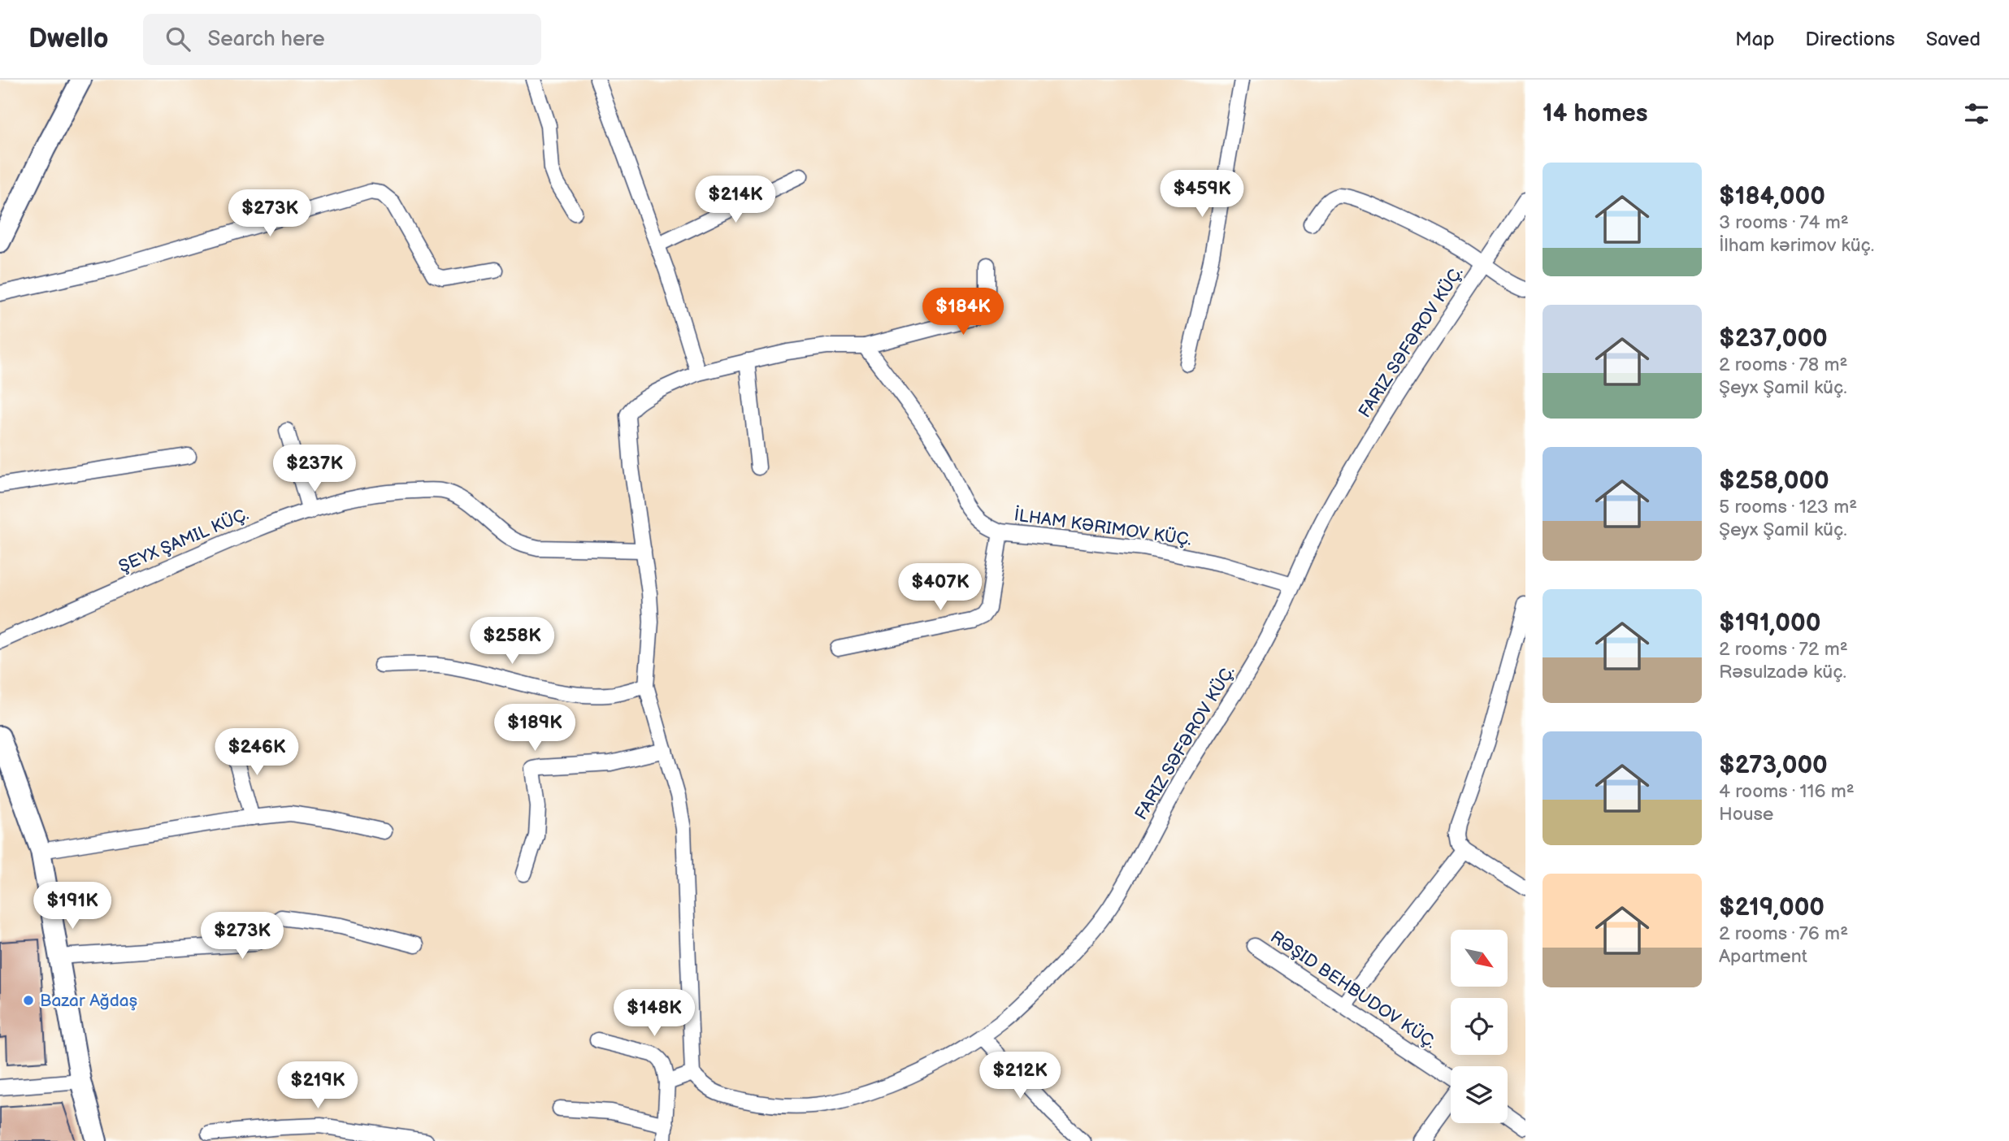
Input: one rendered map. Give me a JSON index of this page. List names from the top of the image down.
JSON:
{
  "streets": {
    "street": [
      "FARIZ SƏFƏROV KÜÇ.",
      "İLHAM KƏRIMOV KÜÇ.",
      "ŞEYX ŞAMIL KÜÇ.",
      "RƏŞID BEHBUDOV KÜÇ."
    ]
  },
  "crossings": [
    ["FARIZ SƏFƏROV KÜÇ.", "İLHAM KƏRIMOV KÜÇ."]
  ],
  "places": ["Bazar Ağdaş"],
  "north": "bottom right",
  "page": {
    "header": "Dwello",
    "search": "Search here",
    "nav": ["Map", "Directions", "Saved"],
    "heading": "14 homes",
    "list": [
      {
        "name": "$184,000",
        "note": "3 rooms · 74 m² · İlham kərimov küç."
      },
      {
        "name": "$237,000",
        "note": "2 rooms · 78 m² · Şeyx Şamil küç."
      },
      {
        "name": "$258,000",
        "note": "5 rooms · 123 m² · Şeyx Şamil küç."
      },
      {
        "name": "$191,000",
        "note": "2 rooms · 72 m² · Rəsulzadə küç."
      },
      {
        "name": "$273,000",
        "note": "4 rooms · 116 m² · House"
      },
      {
        "name": "$219,000",
        "note": "2 rooms · 76 m² · Apartment"
      }
    ],
    "price": [
      "$459K",
      "$214K",
      "$273K",
      "$184K",
      "$237K",
      "$407K",
      "$258K",
      "$189K",
      "$246K",
      "$191K",
      "$273K",
      "$148K",
      "$212K",
      "$219K"
    ]
  }
}
